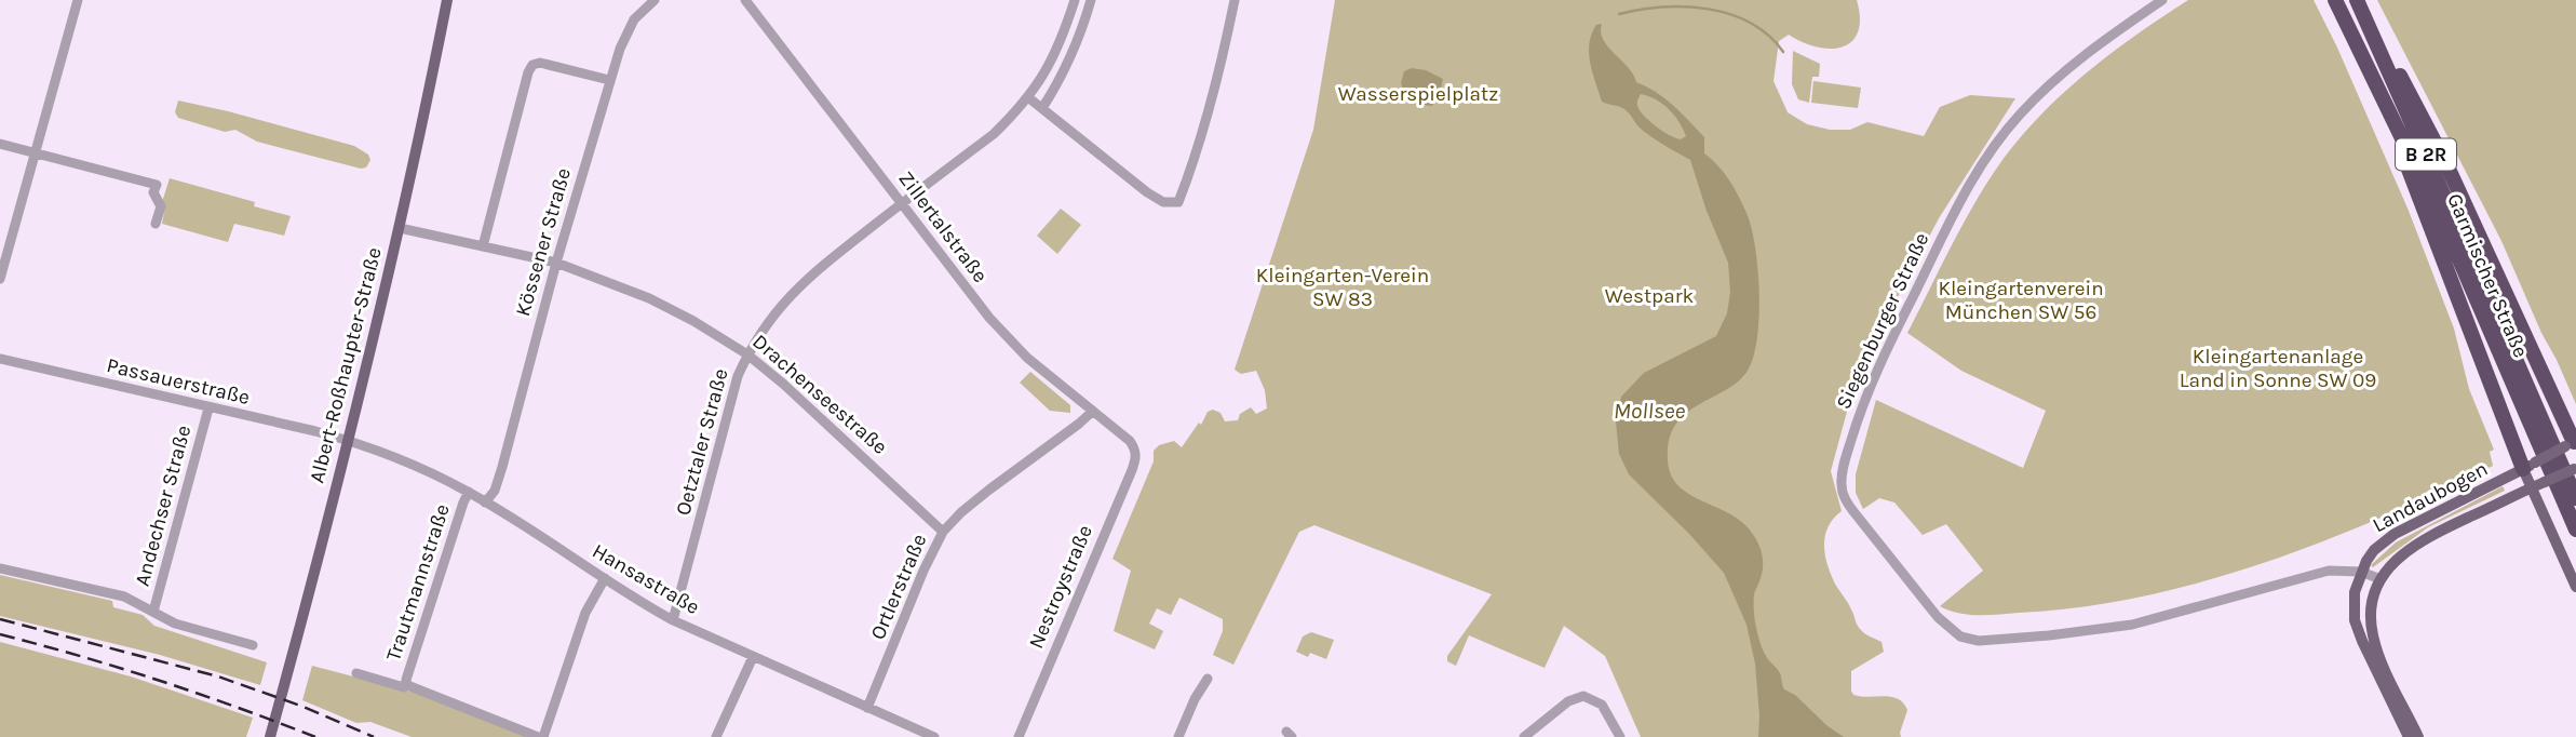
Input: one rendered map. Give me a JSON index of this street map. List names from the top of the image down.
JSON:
{
  "streets": {
    "highway": ["B 2R", "Garmischer Straße"],
    "main road": ["Albert-Roßhaupter-Straße", "Landaubogen"],
    "street": [
      "Zillertalstraße",
      "Kössener Straße",
      "Siegenburger Straße",
      "Passauerstraße",
      "Drachenseestraße",
      "Oetztaler Straße",
      "Andechser Straße",
      "Hansastraße",
      "Trautmannstraße",
      "Ortlerstraße",
      "Nestroystraße"
    ]
  },
  "crossings": [
    ["Zillertalstraße", "Oetztaler Straße"],
    ["Zillertalstraße", "Ortlerstraße"],
    ["Zillertalstraße", "Nestroystraße"],
    ["Kössener Straße", "Drachenseestraße"],
    ["Kössener Straße", "Hansastraße"],
    ["Siegenburger Straße", "Landaubogen"],
    ["Albert-Roßhaupter-Straße", "Passauerstraße"],
    ["Albert-Roßhaupter-Straße", "Drachenseestraße"],
    ["Albert-Roßhaupter-Straße", "Hansastraße"],
    ["Passauerstraße", "Andechser Straße"],
    ["Passauerstraße", "Hansastraße"],
    ["Drachenseestraße", "Oetztaler Straße"],
    ["Drachenseestraße", "Ortlerstraße"],
    ["Oetztaler Straße", "Hansastraße"],
    ["Hansastraße", "Trautmannstraße"],
    ["Hansastraße", "Ortlerstraße"]
  ],
  "water": ["Mollsee"],
  "parks": [
    "Wasserspielplatz",
    "Kleingarten-Verein SW 83",
    "Kleingartenverein München SW 56",
    "Westpark",
    "Kleingartenanlage Land in Sonne SW 09"
  ]
}
